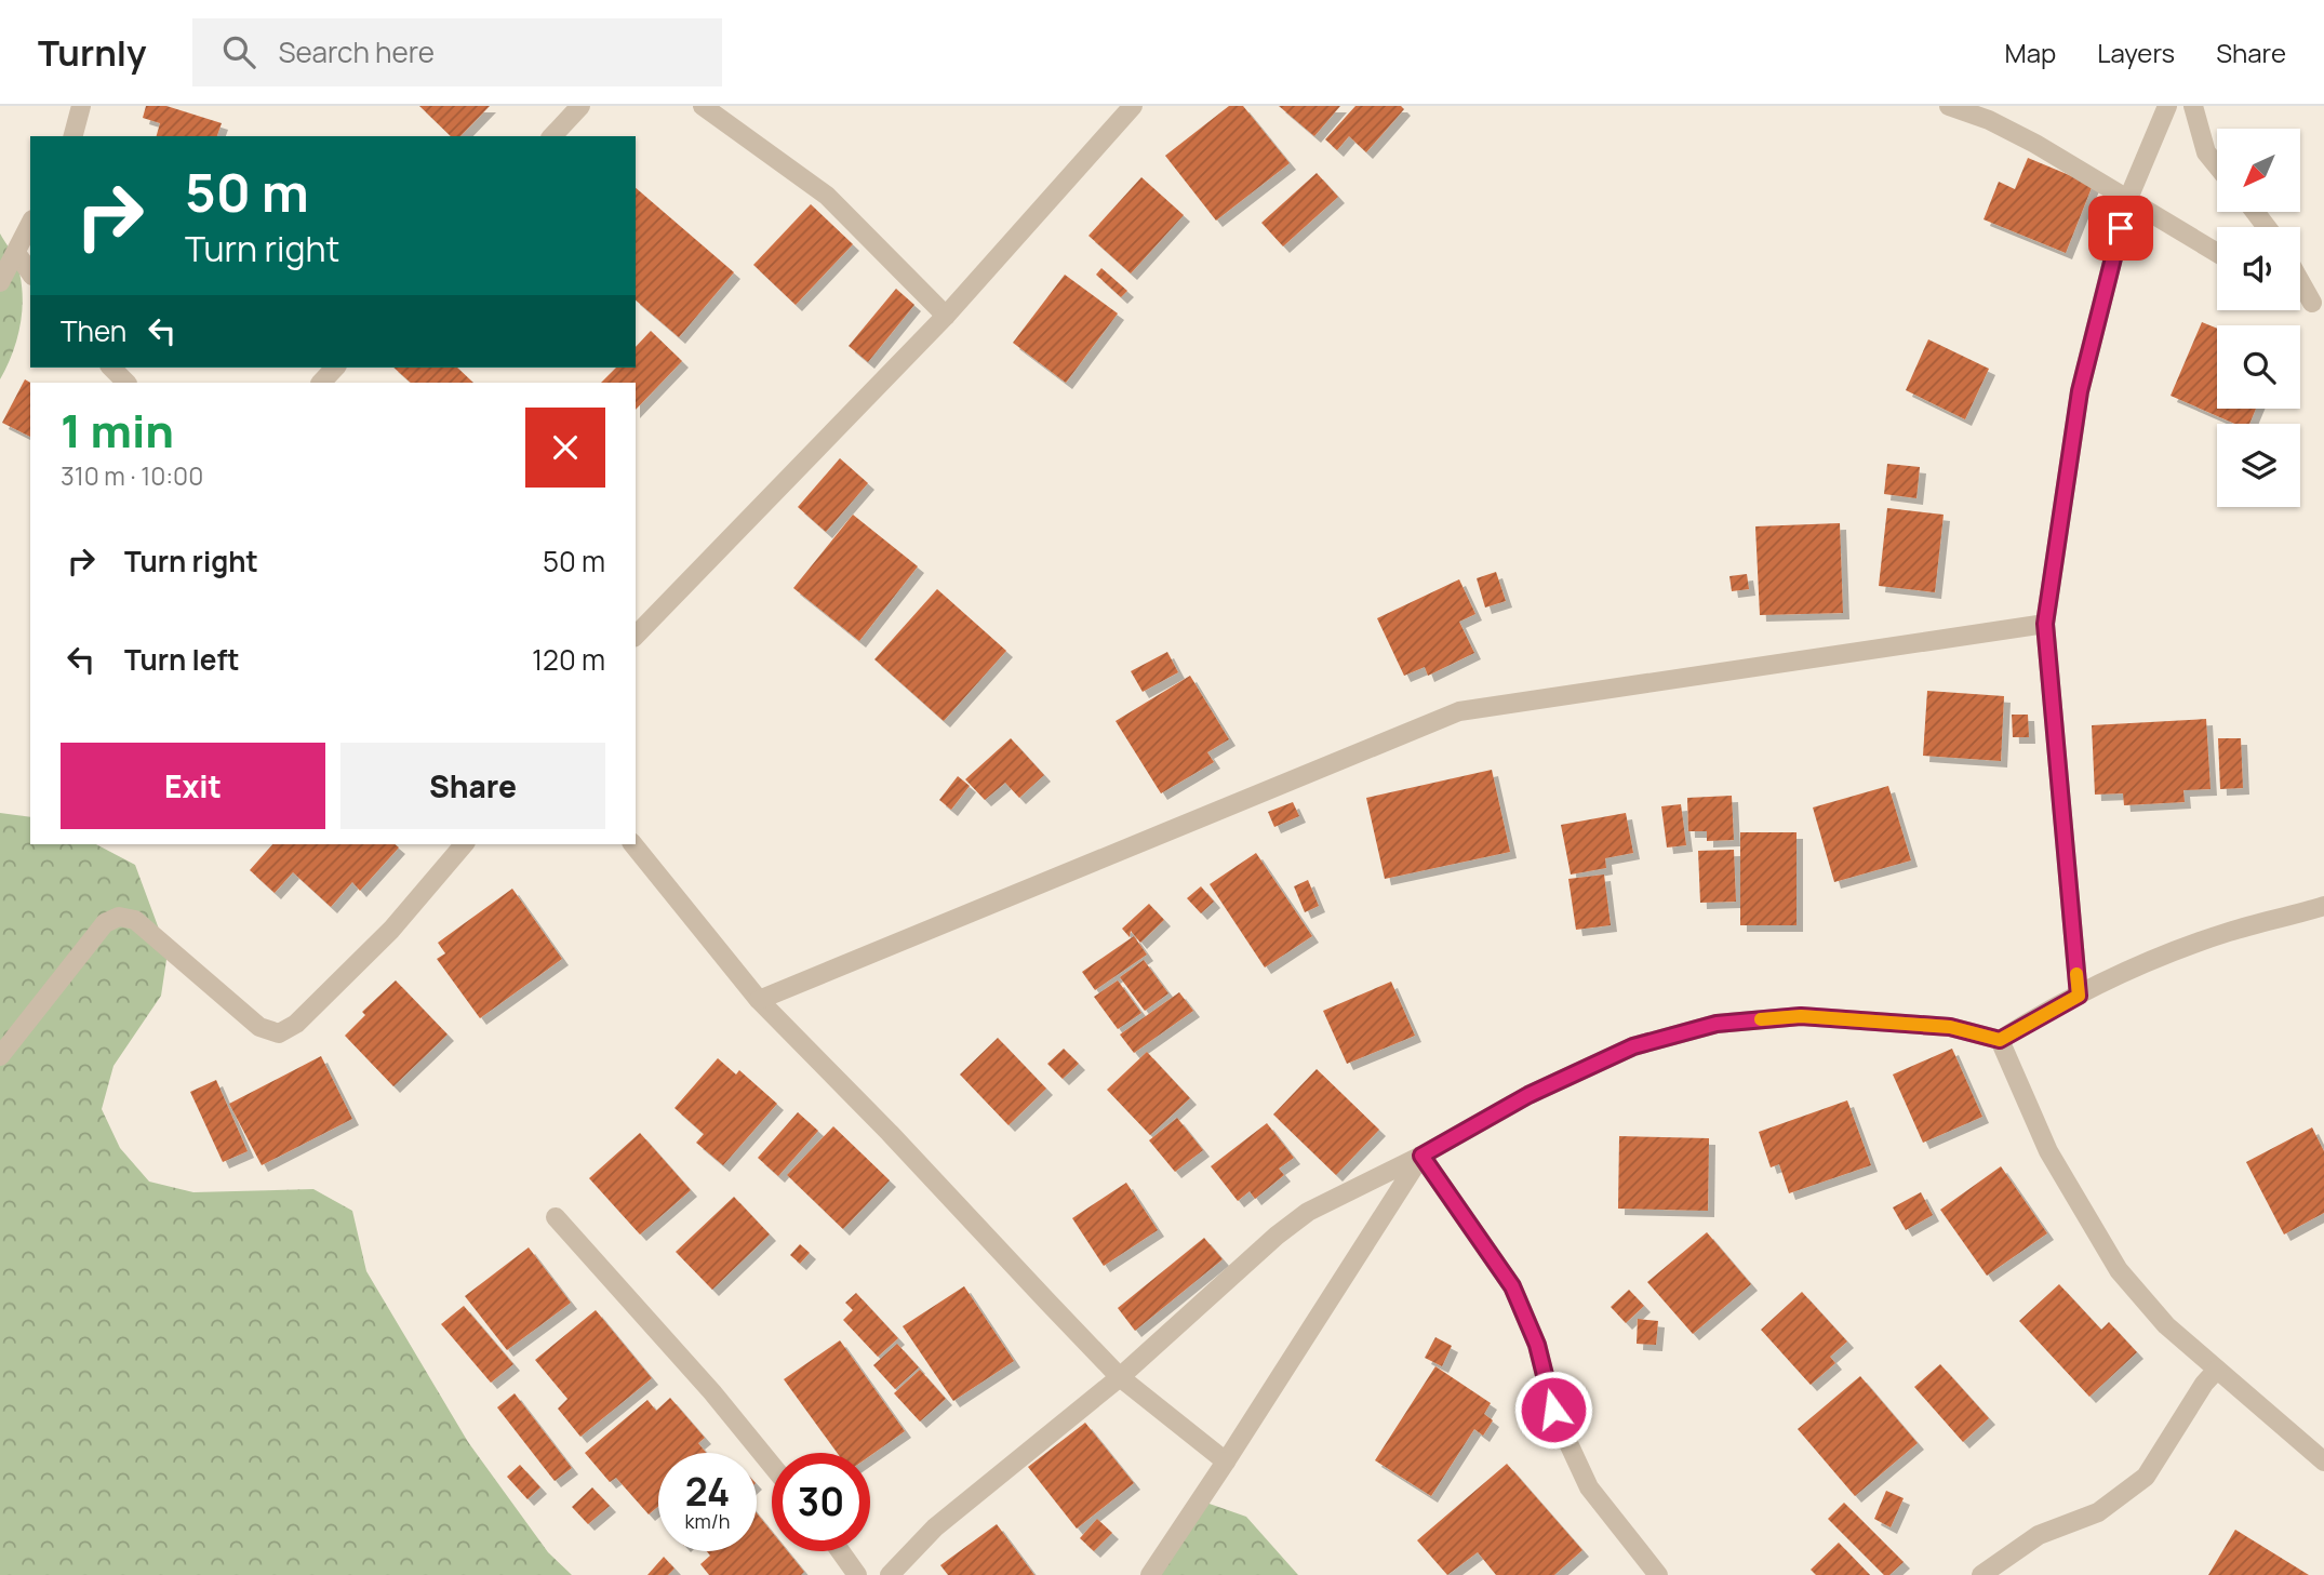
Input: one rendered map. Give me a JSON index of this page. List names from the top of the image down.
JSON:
{
  "north": "bottom left",
  "page": {
    "header": "Turnly",
    "search": "Search here",
    "nav": ["Map", "Layers", "Share"],
    "turn": ["50 m", "Turn right"],
    "then": "Then",
    "heading": ["1 min", "310 m · 10:00"],
    "list": [
      {
        "name": "Turn right",
        "value": "50 m"
      },
      {
        "name": "Turn left",
        "value": "120 m"
      }
    ],
    "buttons": ["Exit", "Share"],
    "speed": "24 km/h",
    "limit": "30"
  }
}
